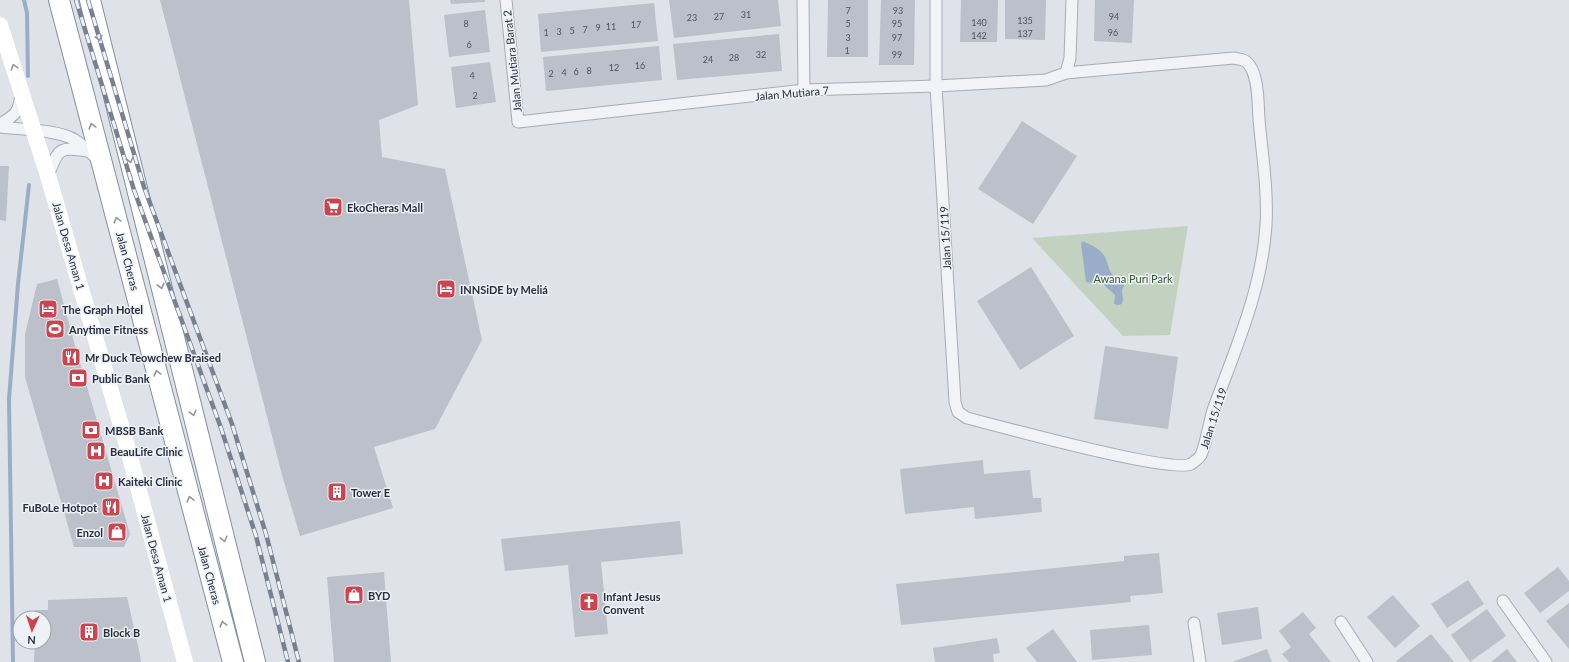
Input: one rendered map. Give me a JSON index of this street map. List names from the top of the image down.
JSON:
{
  "streets": {
    "highway": ["Jalan Cheras"],
    "street": [
      "Jalan Mutiara Barat 2",
      "Jalan Mutiara 7",
      "Jalan 15/119",
      "Jalan Desa Aman 1"
    ]
  },
  "crossings": [
    ["Jalan Mutiara Barat 2", "Jalan Mutiara 7"],
    ["Jalan Mutiara 7", "Jalan 15/119"]
  ],
  "parks": ["Awana Puri Park"],
  "places": {
    "supermarket": ["EkoCheras Mall"],
    "hotel": ["INNSiDE by Meliá", "The Graph Hotel"],
    "sports": ["Anytime Fitness"],
    "restaurant": ["Mr Duck Teowchew Braised", "FuBoLe Hotpot"],
    "bank": ["Public Bank", "MBSB Bank"],
    "hospital": ["BeauLife Clinic", "Kaiteki Clinic"],
    "building": ["Tower E", "Block B"],
    "shop": ["Enzol", "BYD"],
    "church": ["Infant Jesus Convent"]
  },
  "house_numbers": [
    "7",
    "93",
    "31",
    "27",
    "94",
    "23",
    "135",
    "140",
    "8",
    "5",
    "95",
    "17",
    "11",
    "9",
    "7",
    "5",
    "3",
    "1",
    "96",
    "137",
    "142",
    "3",
    "97",
    "6",
    "1",
    "32",
    "99",
    "28",
    "24",
    "16",
    "12",
    "8",
    "6",
    "4",
    "2",
    "4",
    "2"
  ],
  "north": "bottom"
}
